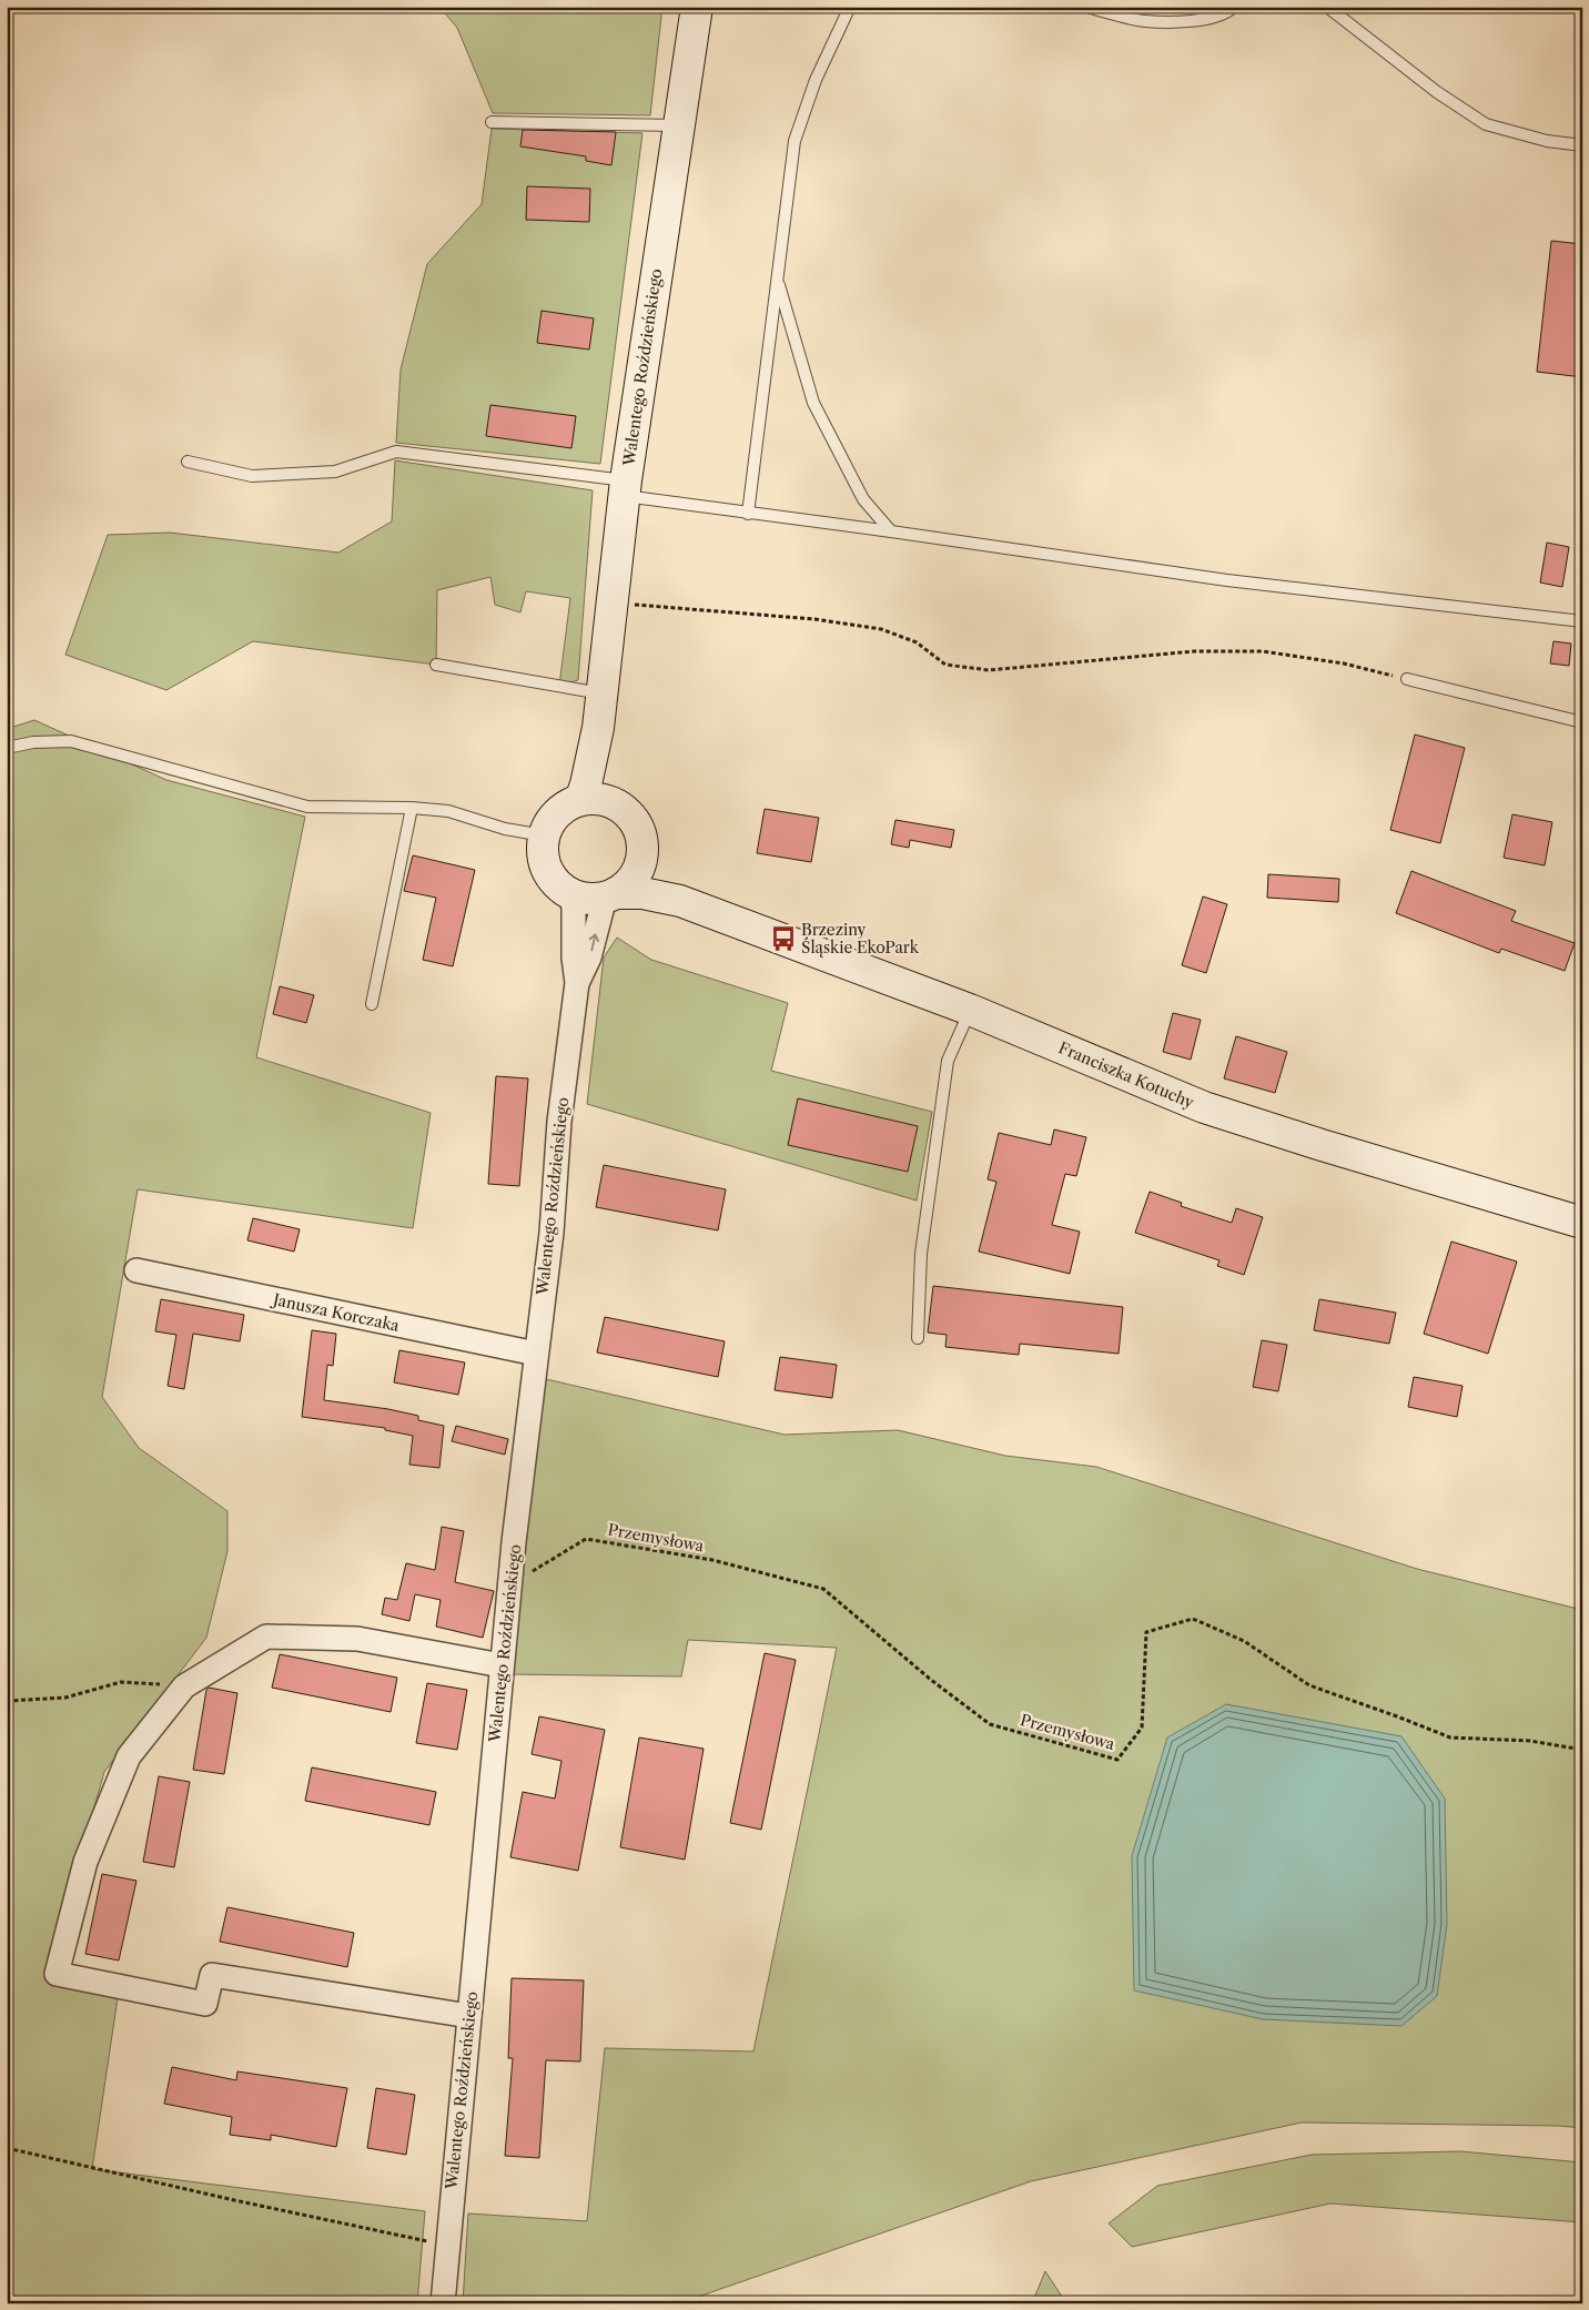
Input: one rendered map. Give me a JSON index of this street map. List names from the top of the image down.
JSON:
{
  "streets": {
    "street": ["Walentego Roździeńskiego", "Franciszka Kotuchy", "Janusza Korczaka"],
    "path": ["Przemysłowa"]
  },
  "crossings": [
    ["Walentego Roździeńskiego", "Franciszka Kotuchy"],
    ["Walentego Roździeńskiego", "Janusza Korczaka"],
    ["Walentego Roździeńskiego", "Przemysłowa"]
  ],
  "places": {
    "bus stop": ["Brzeziny Śląskie EkoPark"]
  }
}
